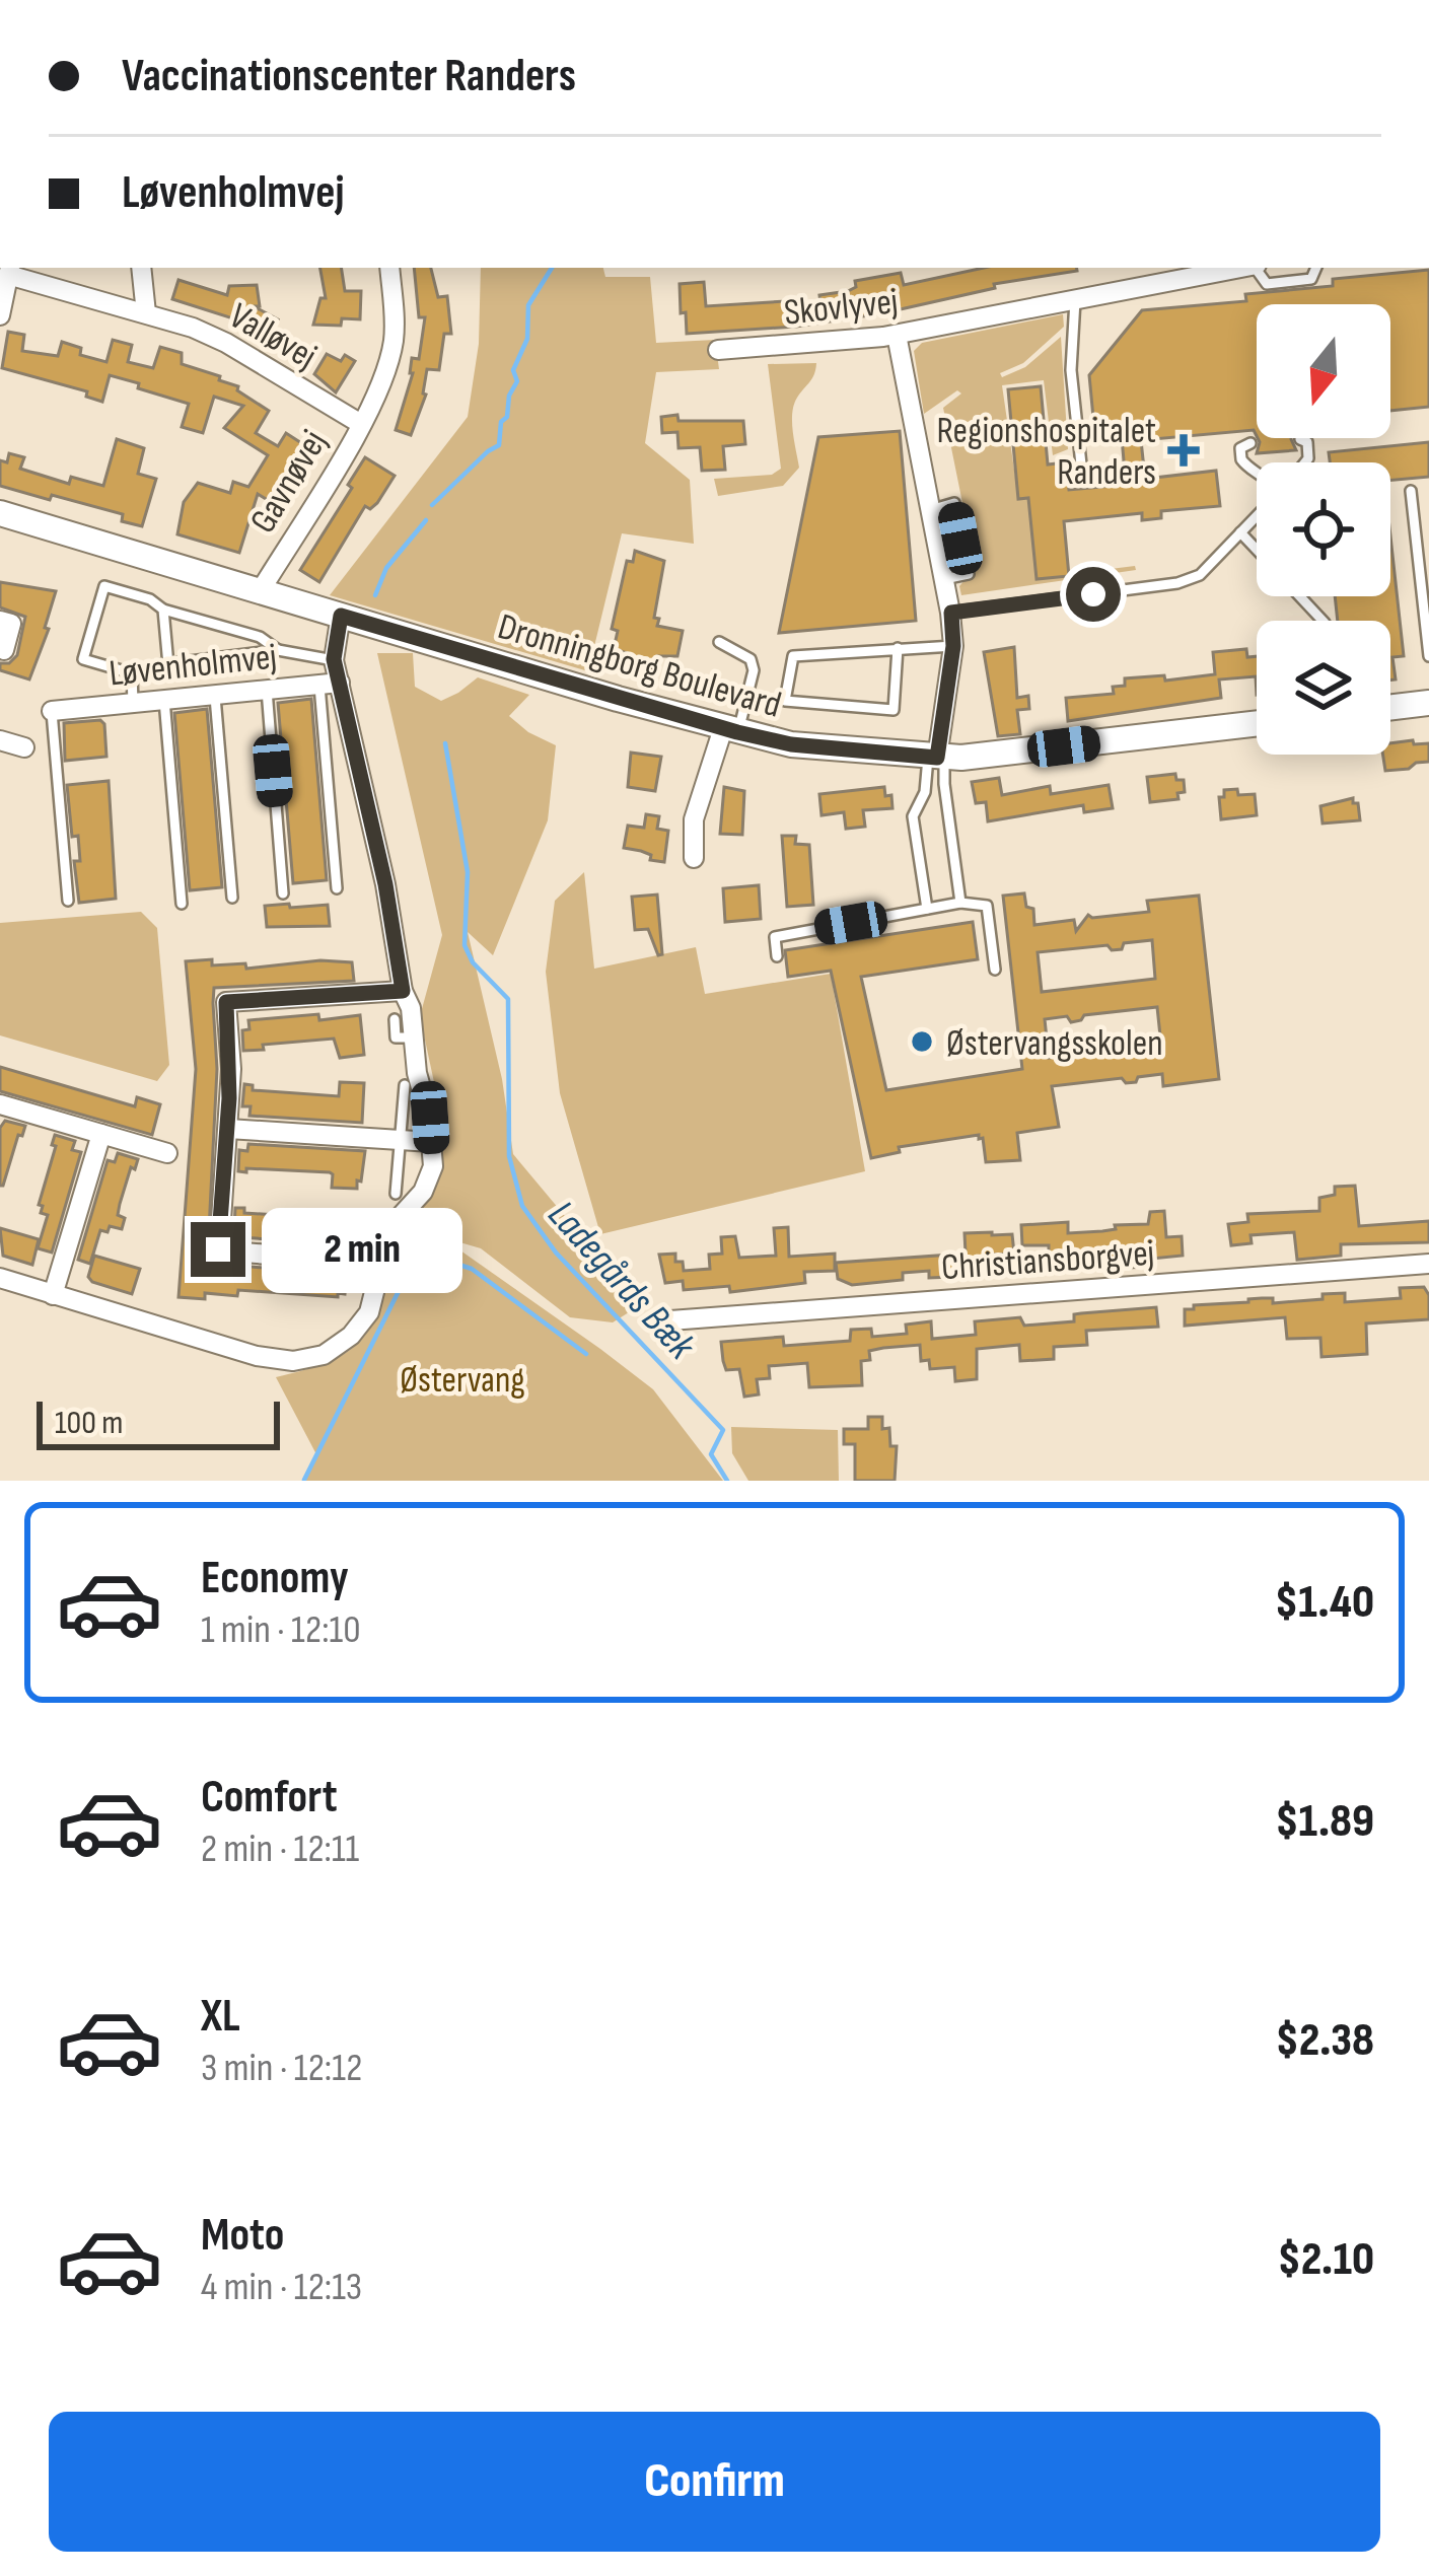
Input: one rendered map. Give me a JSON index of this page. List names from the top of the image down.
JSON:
{
  "streets": {
    "street": [
      "Skovlyvej",
      "Valløvej",
      "Gavnøvej",
      "Løvenholmvej",
      "Dronningborg Boulevard",
      "Christiansborgvej"
    ]
  },
  "crossings": [
    ["Valløvej", "Gavnøvej"],
    ["Gavnøvej", "Dronningborg Boulevard"]
  ],
  "water": ["Ladegårds Bæk"],
  "parks": ["Østervang"],
  "places": {
    "health": ["Regionshospitalet Randers"],
    "other": ["Østervangsskolen"]
  },
  "scale_bar": "100 m",
  "north": "bottom",
  "page": {
    "banner": ["Vaccinationscenter Randers", "Løvenholmvej"],
    "bubble": "2 min",
    "scale": "100 m",
    "list": [
      {
        "name": "Economy",
        "note": "1 min · 12:10",
        "value": "$1.40"
      },
      {
        "name": "Comfort",
        "note": "2 min · 12:11",
        "value": "$1.89"
      },
      {
        "name": "XL",
        "note": "3 min · 12:12",
        "value": "$2.38"
      },
      {
        "name": "Moto",
        "note": "4 min · 12:13",
        "value": "$2.10"
      }
    ],
    "buttons": "Confirm"
  }
}
